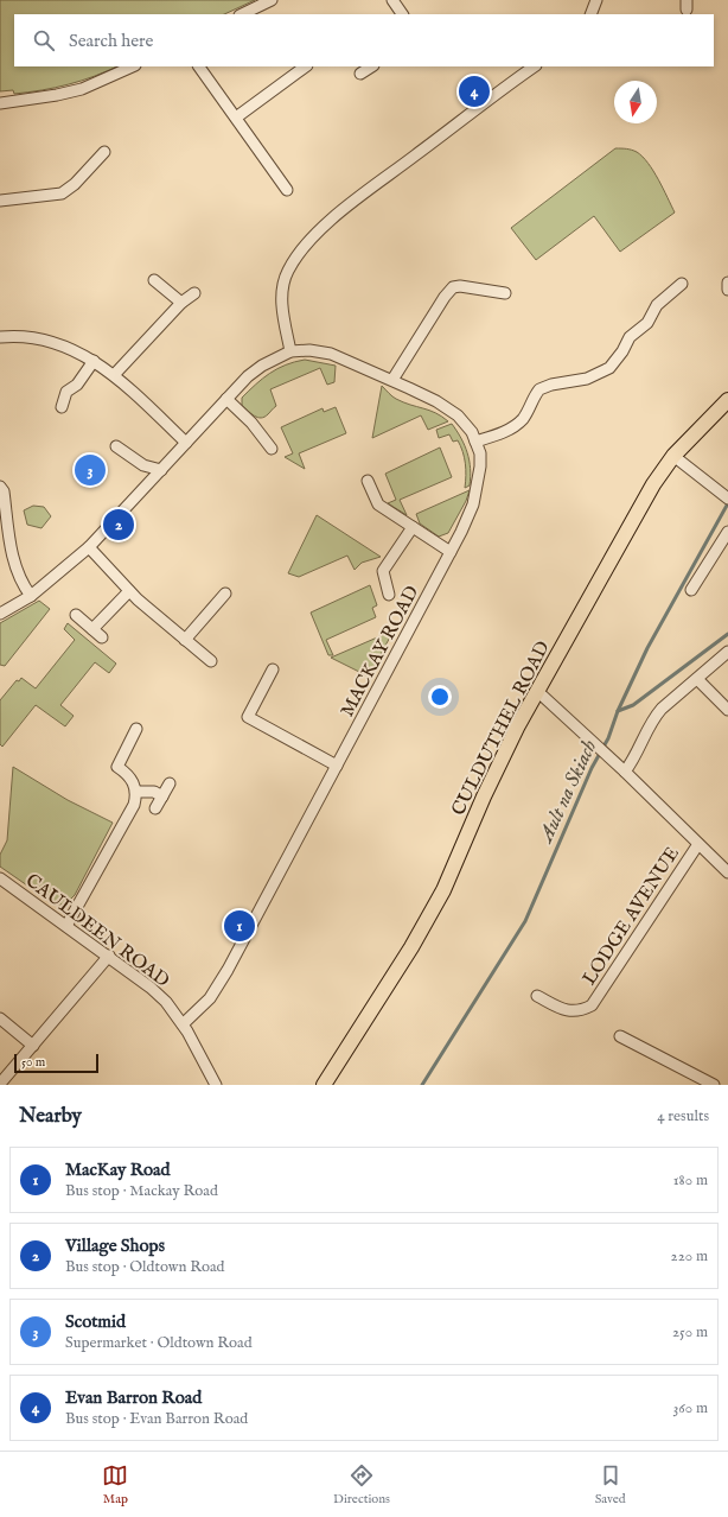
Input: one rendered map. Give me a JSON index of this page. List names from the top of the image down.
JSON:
{
  "streets": {
    "main road": ["CULDUTHEL ROAD"],
    "street": ["MACKAY ROAD", "LODGE AVENUE", "CAULDEEN ROAD"]
  },
  "crossings": [
    ["MACKAY ROAD", "CAULDEEN ROAD"]
  ],
  "water": ["Ault na Skiach"],
  "scale_bar": "50 m",
  "north": "bottom",
  "page": {
    "search": "Search here",
    "pins": [
      "4",
      "3",
      "2",
      "1"
    ],
    "scale": "50 m",
    "heading": ["Nearby", "4 results"],
    "list": [
      {
        "mark": "1",
        "name": "MacKay Road",
        "note": "Bus stop · Mackay Road",
        "value": "180 m"
      },
      {
        "mark": "2",
        "name": "Village Shops",
        "note": "Bus stop · Oldtown Road",
        "value": "220 m"
      },
      {
        "mark": "3",
        "name": "Scotmid",
        "note": "Supermarket · Oldtown Road",
        "value": "250 m"
      },
      {
        "mark": "4",
        "name": "Evan Barron Road",
        "note": "Bus stop · Evan Barron Road",
        "value": "360 m"
      }
    ],
    "nav": ["Map", "Directions", "Saved"]
  }
}
